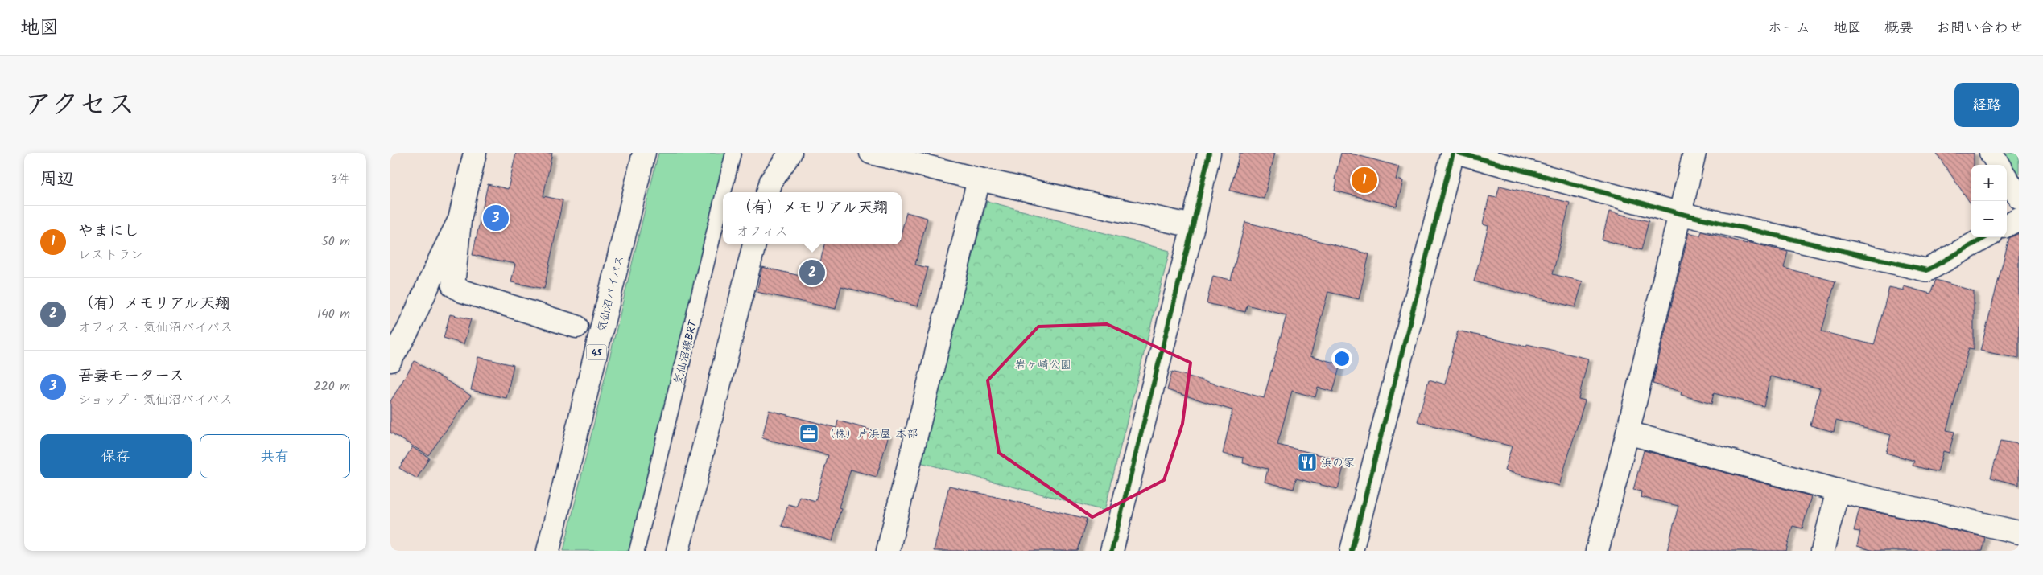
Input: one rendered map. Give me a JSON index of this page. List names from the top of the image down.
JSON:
{
  "streets": {
    "main road": ["気仙沼バイパス", "45"],
    "lane": ["気仙沼線BRT"]
  },
  "parks": ["岩ヶ崎公園"],
  "places": {
    "office": ["（株）片浜屋 本部"],
    "restaurant": ["浜の家"]
  },
  "page": {
    "header": "地図",
    "nav": [
      "ホーム",
      "地図",
      "概要",
      "お問い合わせ"
    ],
    "title": "アクセス",
    "buttons": [
      "経路",
      ["保存", "共有"]
    ],
    "heading": ["周辺", "3件"],
    "map_buttons": ["+", "−"],
    "pins": ["1", "3", "2"],
    "popup": ["（有）メモリアル天翔", "オフィス"],
    "list": [
      {
        "mark": "1",
        "name": "やまにし",
        "note": "レストラン",
        "value": "50 m"
      },
      {
        "mark": "2",
        "name": "（有）メモリアル天翔",
        "note": "オフィス · 気仙沼バイパス",
        "value": "140 m"
      },
      {
        "mark": "3",
        "name": "吾妻モータース",
        "note": "ショップ · 気仙沼バイパス",
        "value": "220 m"
      }
    ]
  }
}
